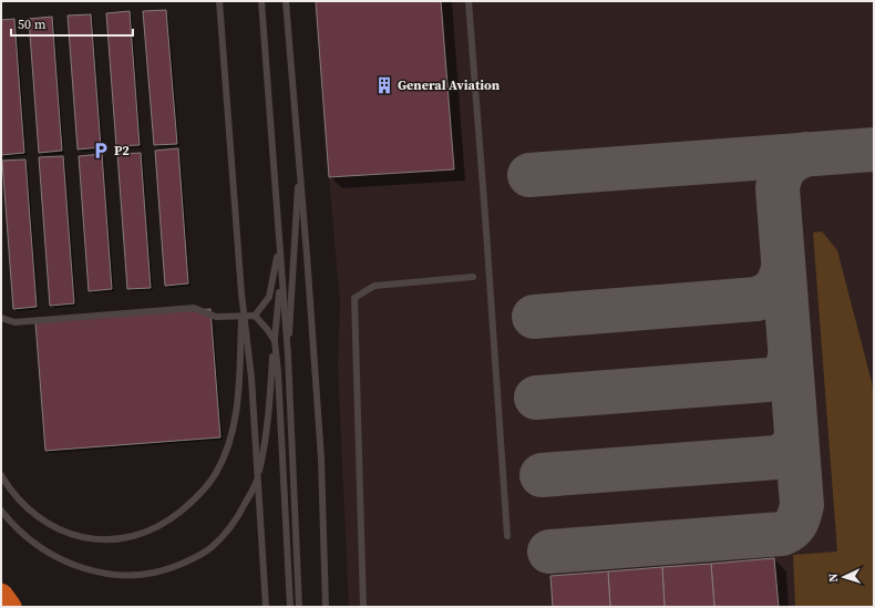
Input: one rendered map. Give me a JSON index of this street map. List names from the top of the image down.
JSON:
{
  "places": {
    "building": ["General Aviation"],
    "parking": ["P2"]
  },
  "scale_bar": "50 m",
  "north": "left"
}
